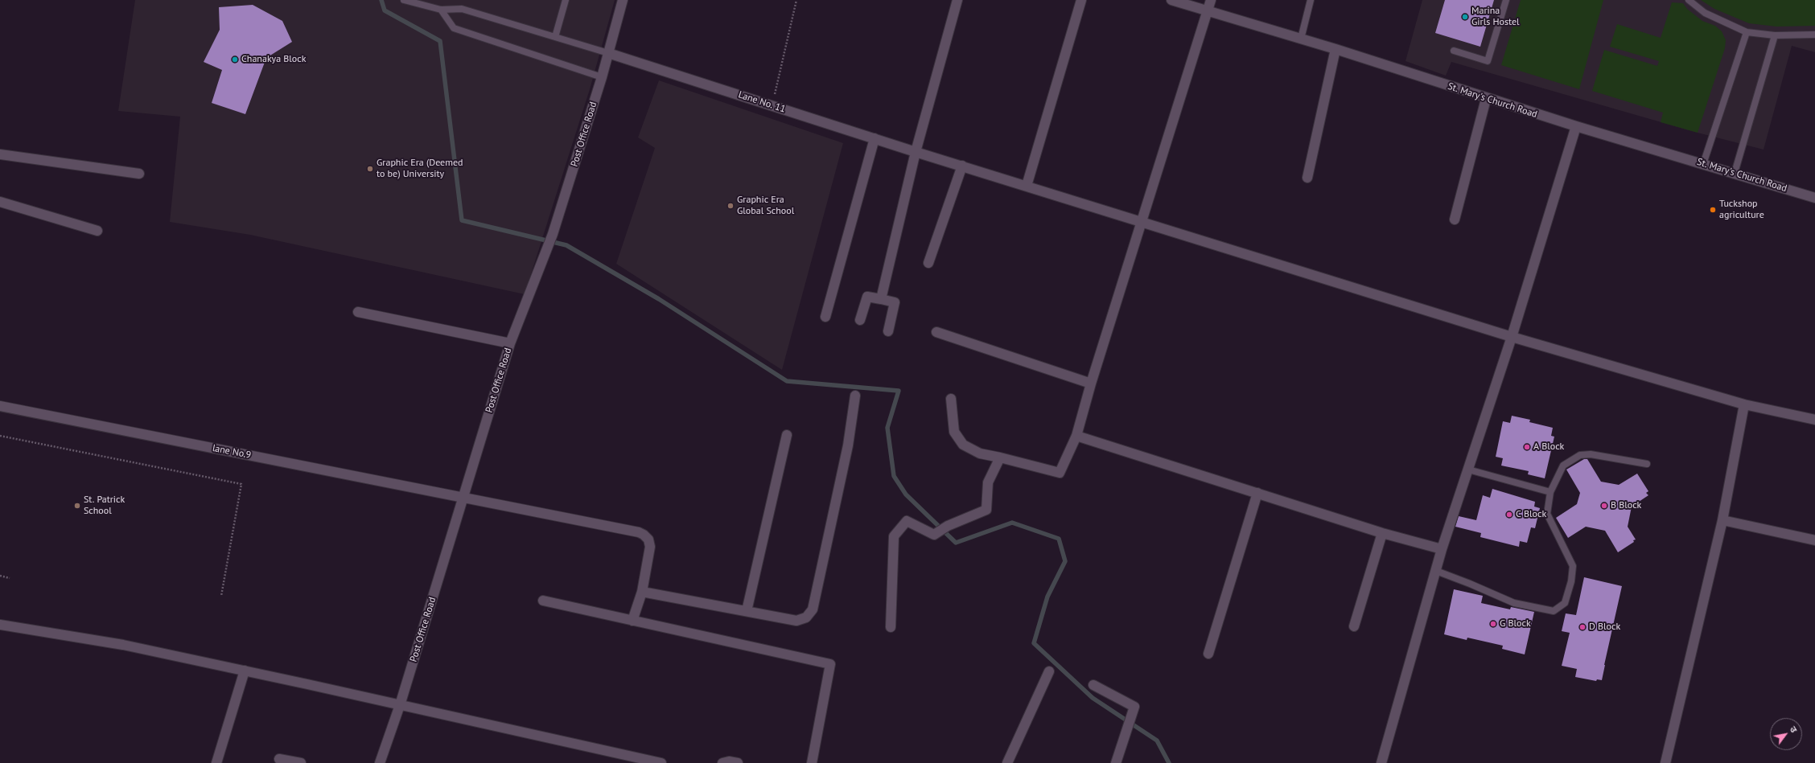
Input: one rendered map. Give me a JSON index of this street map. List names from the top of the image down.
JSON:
{
  "streets": {
    "street": [
      "St. Mary's Church Road",
      "Lane No. 11",
      "Post Office Road",
      "lane No.9"
    ]
  },
  "crossings": [
    ["Lane No. 11", "Post Office Road"],
    ["Post Office Road", "lane No.9"]
  ],
  "places": [
    "Marina Girls Hostel",
    "Chanakya Block",
    "Graphic Era (Deemed to be) University",
    "Graphic Era Global School",
    "Tuckshop agriculture",
    "A Block",
    "St. Patrick School",
    "B Block",
    "C Block",
    "G Block",
    "D Block"
  ],
  "north": "top right"
}
